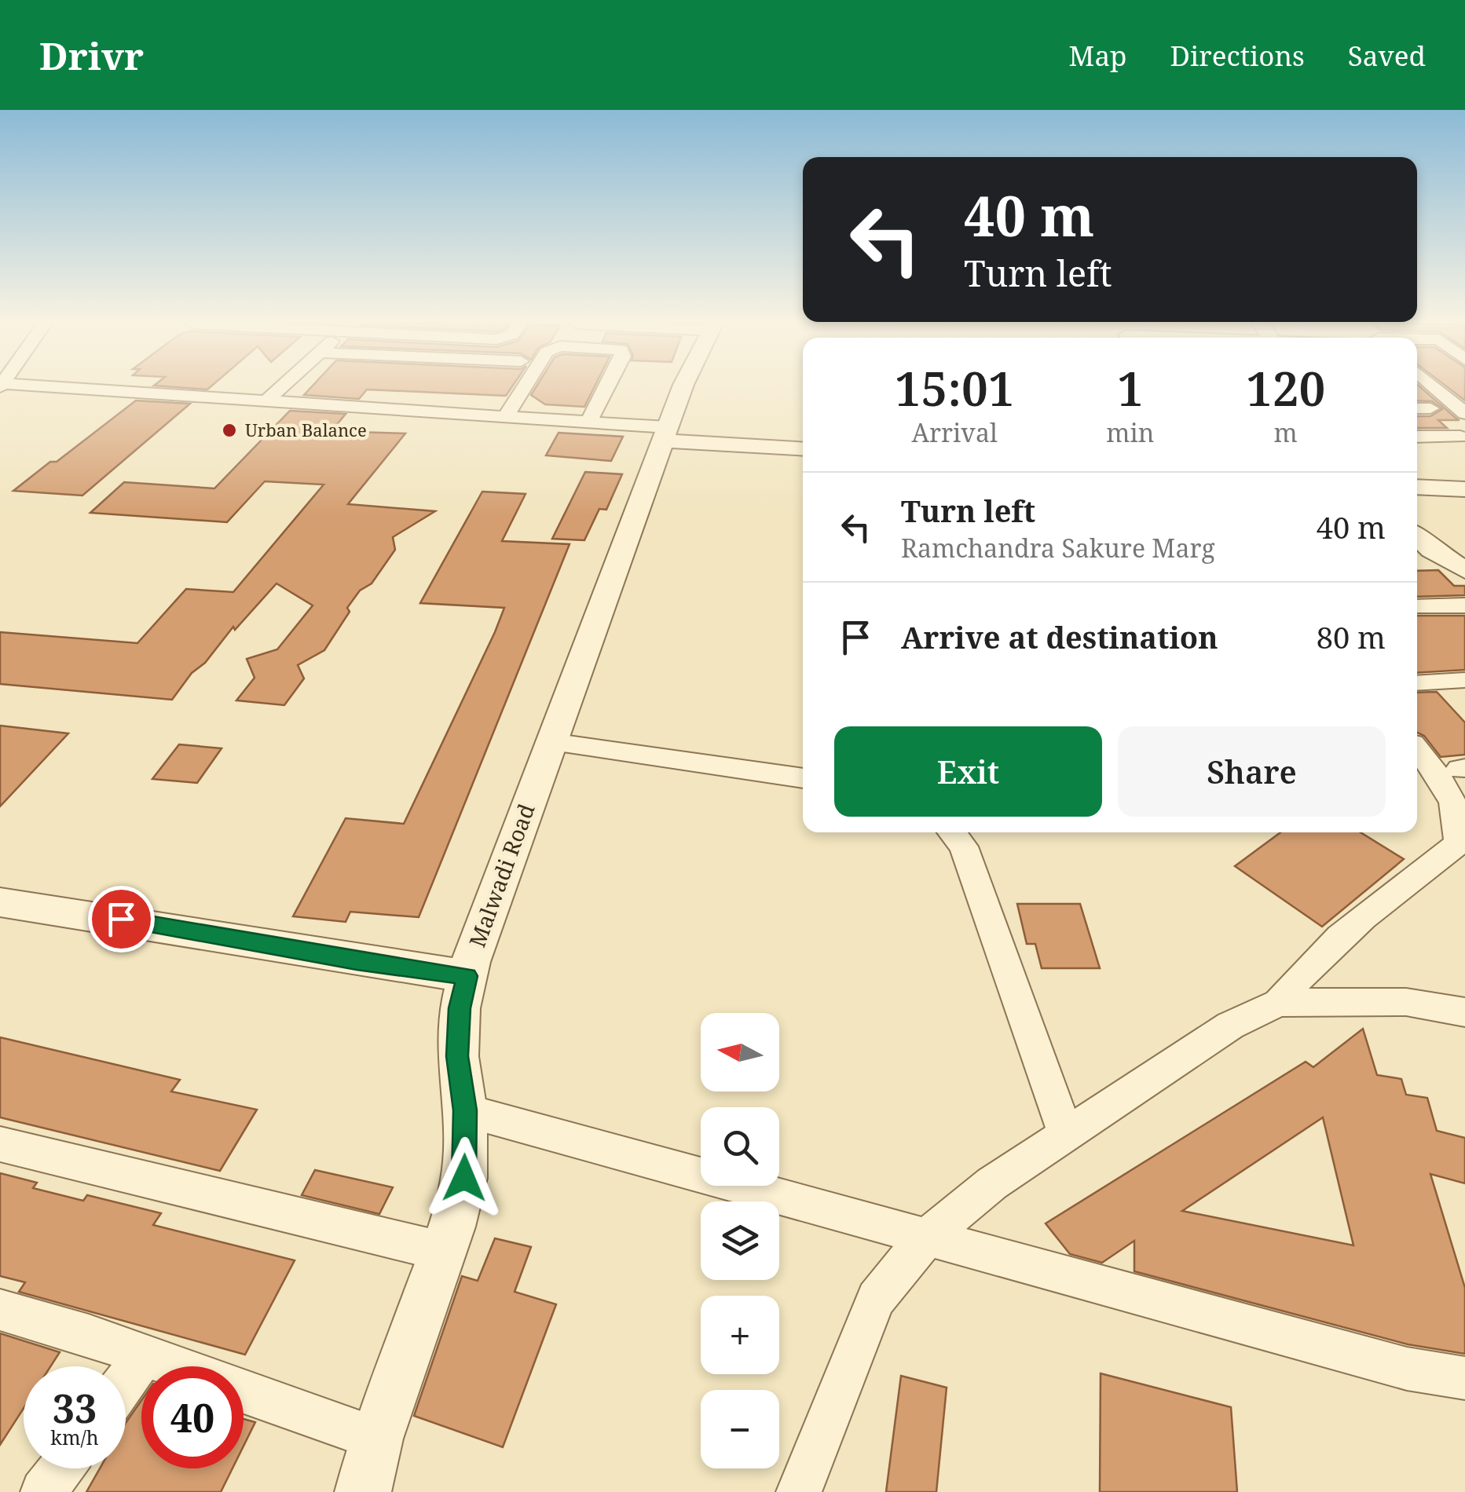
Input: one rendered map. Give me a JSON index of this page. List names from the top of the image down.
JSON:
{
  "streets": {
    "street": ["Malwadi Road"]
  },
  "places": ["Urban Balance"],
  "north": "left",
  "page": {
    "header": "Drivr",
    "nav": ["Map", "Directions", "Saved"],
    "turn": ["40 m", "Turn left"],
    "eta": [
      "15:01",
      "Arrival",
      "1",
      "min",
      "120",
      "m"
    ],
    "list": [
      {
        "name": "Turn left",
        "note": "Ramchandra Sakure Marg",
        "value": "40 m"
      },
      {
        "name": "Arrive at destination",
        "value": "80 m"
      }
    ],
    "buttons": ["Exit", "Share"],
    "map_buttons": ["+", "−"],
    "speed": "33 km/h",
    "limit": "40"
  }
}
